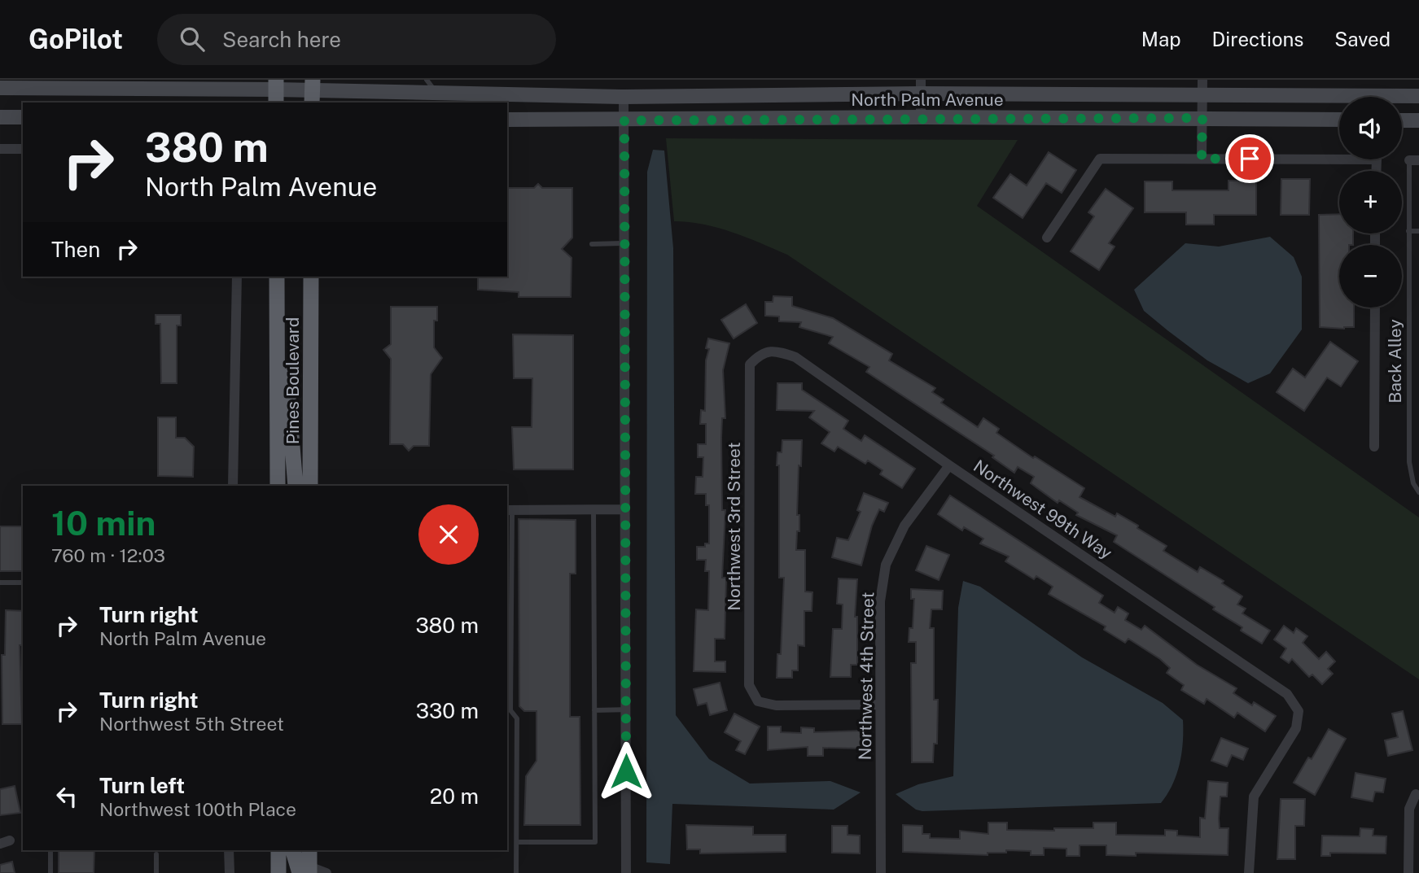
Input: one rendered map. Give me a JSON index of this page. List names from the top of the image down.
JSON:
{
  "streets": {
    "highway": ["Pines Boulevard"],
    "main road": ["North Palm Avenue"],
    "street": ["Northwest 99th Way", "Northwest 3rd Street", "Northwest 4th Street"],
    "lane": ["Back Alley"]
  },
  "crossings": [
    ["Northwest 99th Way", "Northwest 3rd Street"],
    ["Northwest 99th Way", "Northwest 4th Street"],
    ["Northwest 3rd Street", "Northwest 4th Street"]
  ],
  "page": {
    "header": "GoPilot",
    "search": "Search here",
    "nav": ["Map", "Directions", "Saved"],
    "map_buttons": ["+", "−"],
    "turn": ["380 m", "North Palm Avenue"],
    "then": "Then",
    "heading": ["10 min", "760 m · 12:03"],
    "list": [
      {
        "name": "Turn right",
        "note": "North Palm Avenue",
        "value": "380 m"
      },
      {
        "name": "Turn right",
        "note": "Northwest 5th Street",
        "value": "330 m"
      },
      {
        "name": "Turn left",
        "note": "Northwest 100th Place",
        "value": "20 m"
      }
    ]
  }
}
